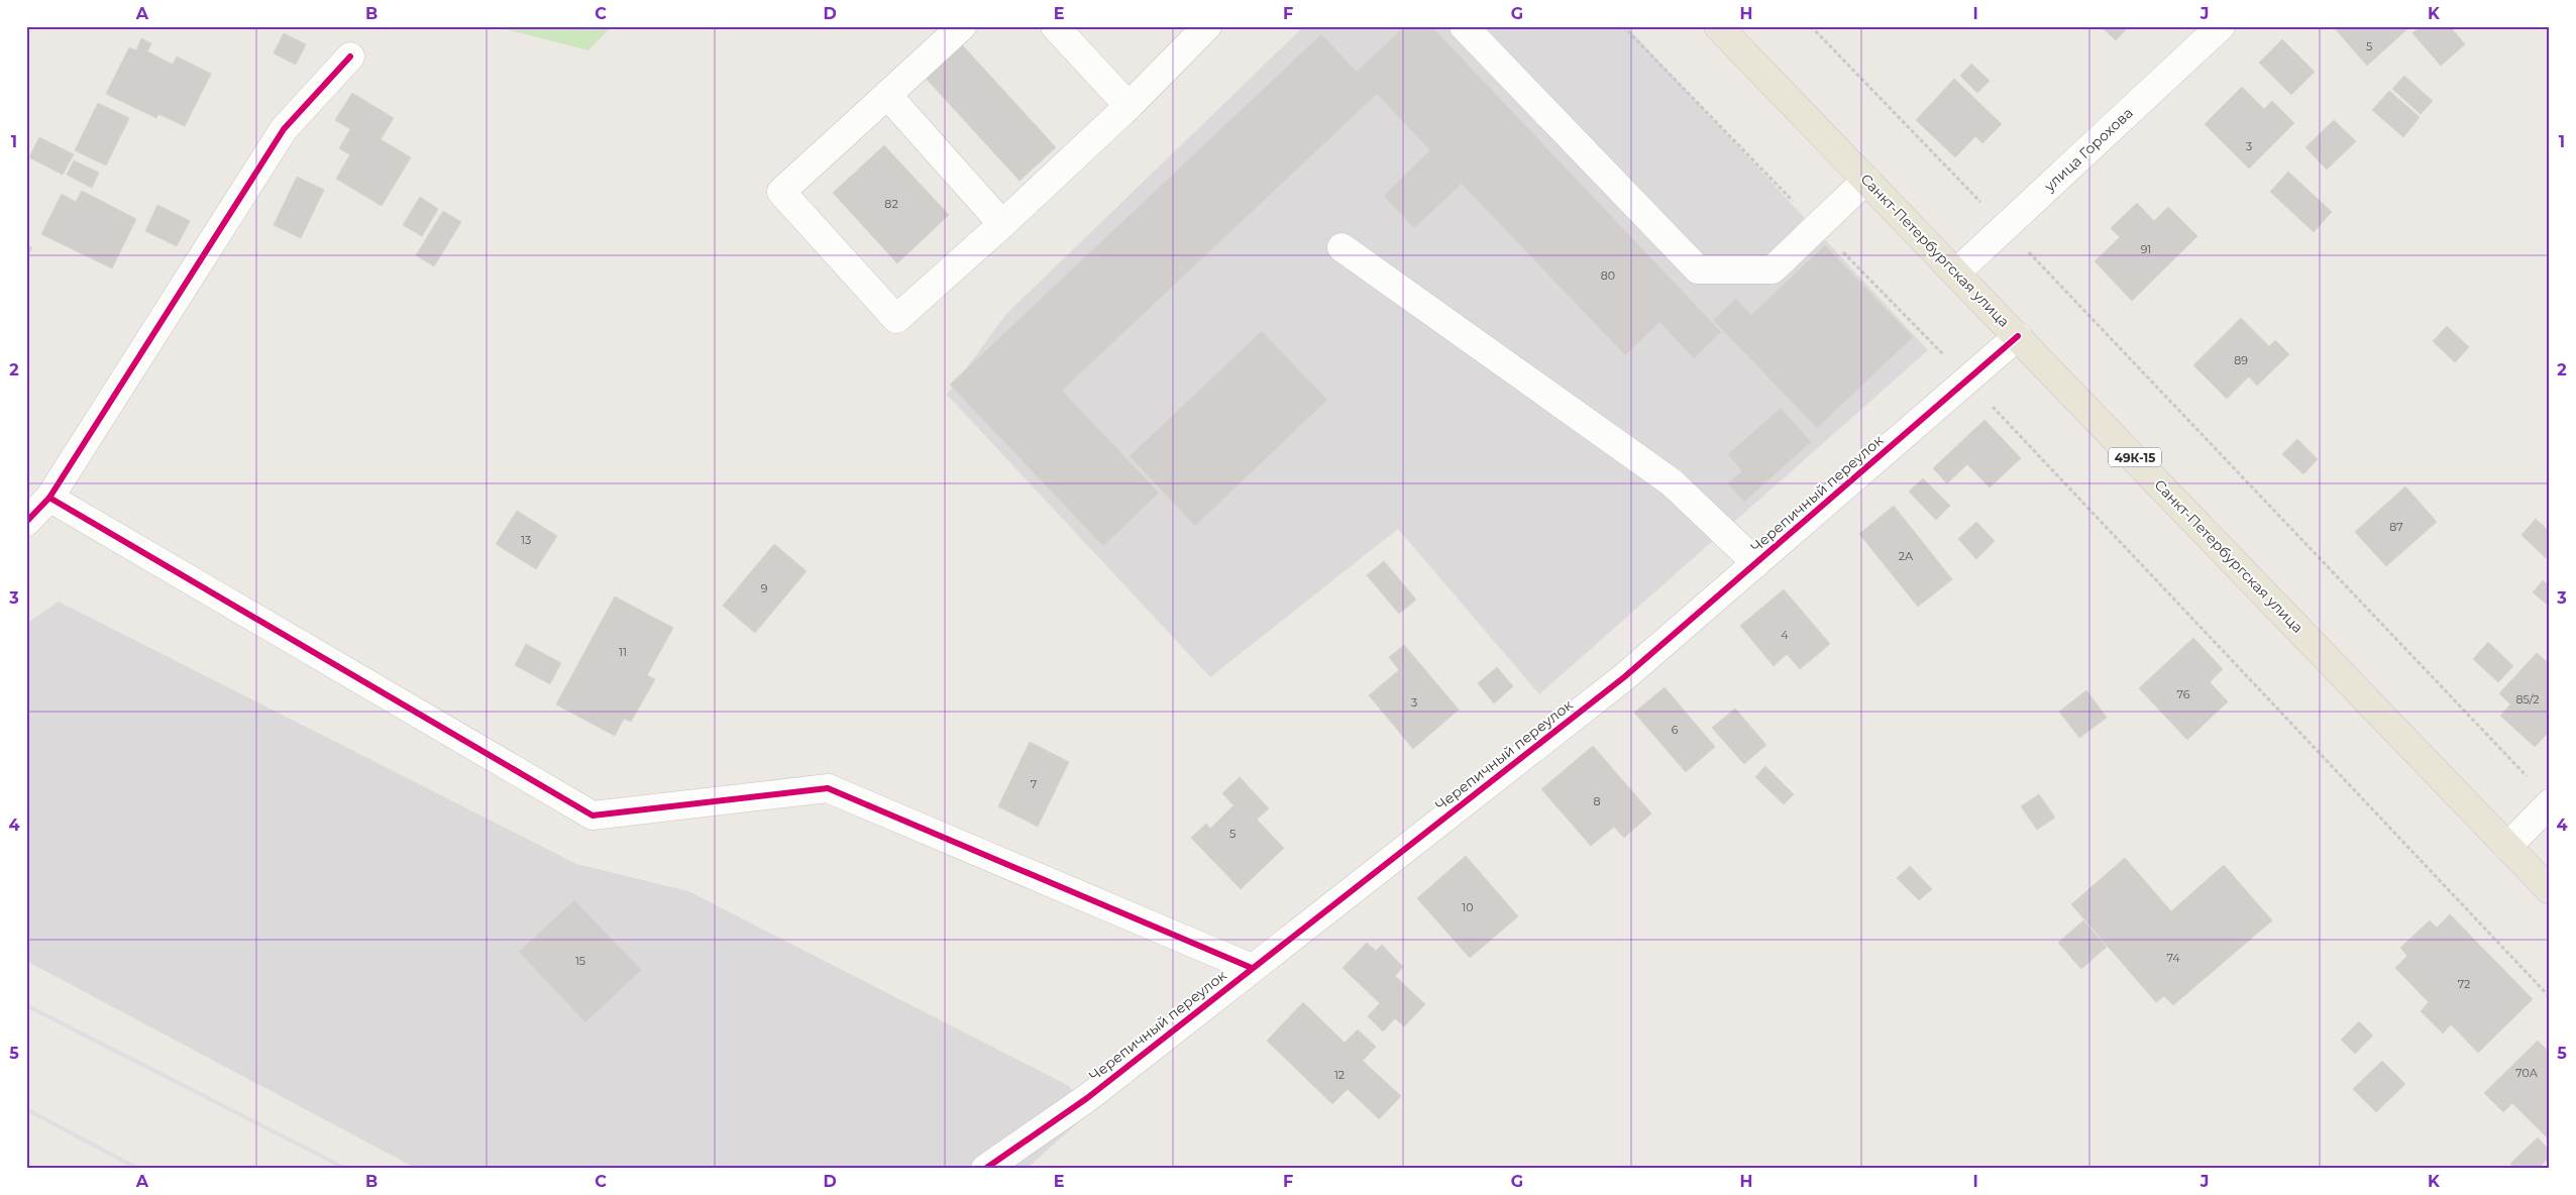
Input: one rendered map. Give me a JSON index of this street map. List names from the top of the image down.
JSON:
{
  "streets": {
    "main road": ["Санкт-Петербургская улица", "49К-15"],
    "street": ["улица Горохова", "Черепичный переулок"]
  },
  "crossings": [
    ["улица Горохова", "Санкт-Петербургская улица"],
    ["Санкт-Петербургская улица", "Черепичный переулок"]
  ],
  "house_numbers": [
    "5",
    "3",
    "82",
    "91",
    "80",
    "89",
    "87",
    "13",
    "2А",
    "9",
    "4",
    "11",
    "76",
    "85/2",
    "3",
    "6",
    "7",
    "8",
    "5",
    "10",
    "74",
    "15",
    "72",
    "70А",
    "12"
  ],
  "grid": {
    "columns": [
      "A",
      "B",
      "C",
      "D",
      "E",
      "F",
      "G",
      "H",
      "I",
      "J",
      "K"
    ],
    "rows": [
      "1",
      "2",
      "3",
      "4",
      "5"
    ]
  }
}
